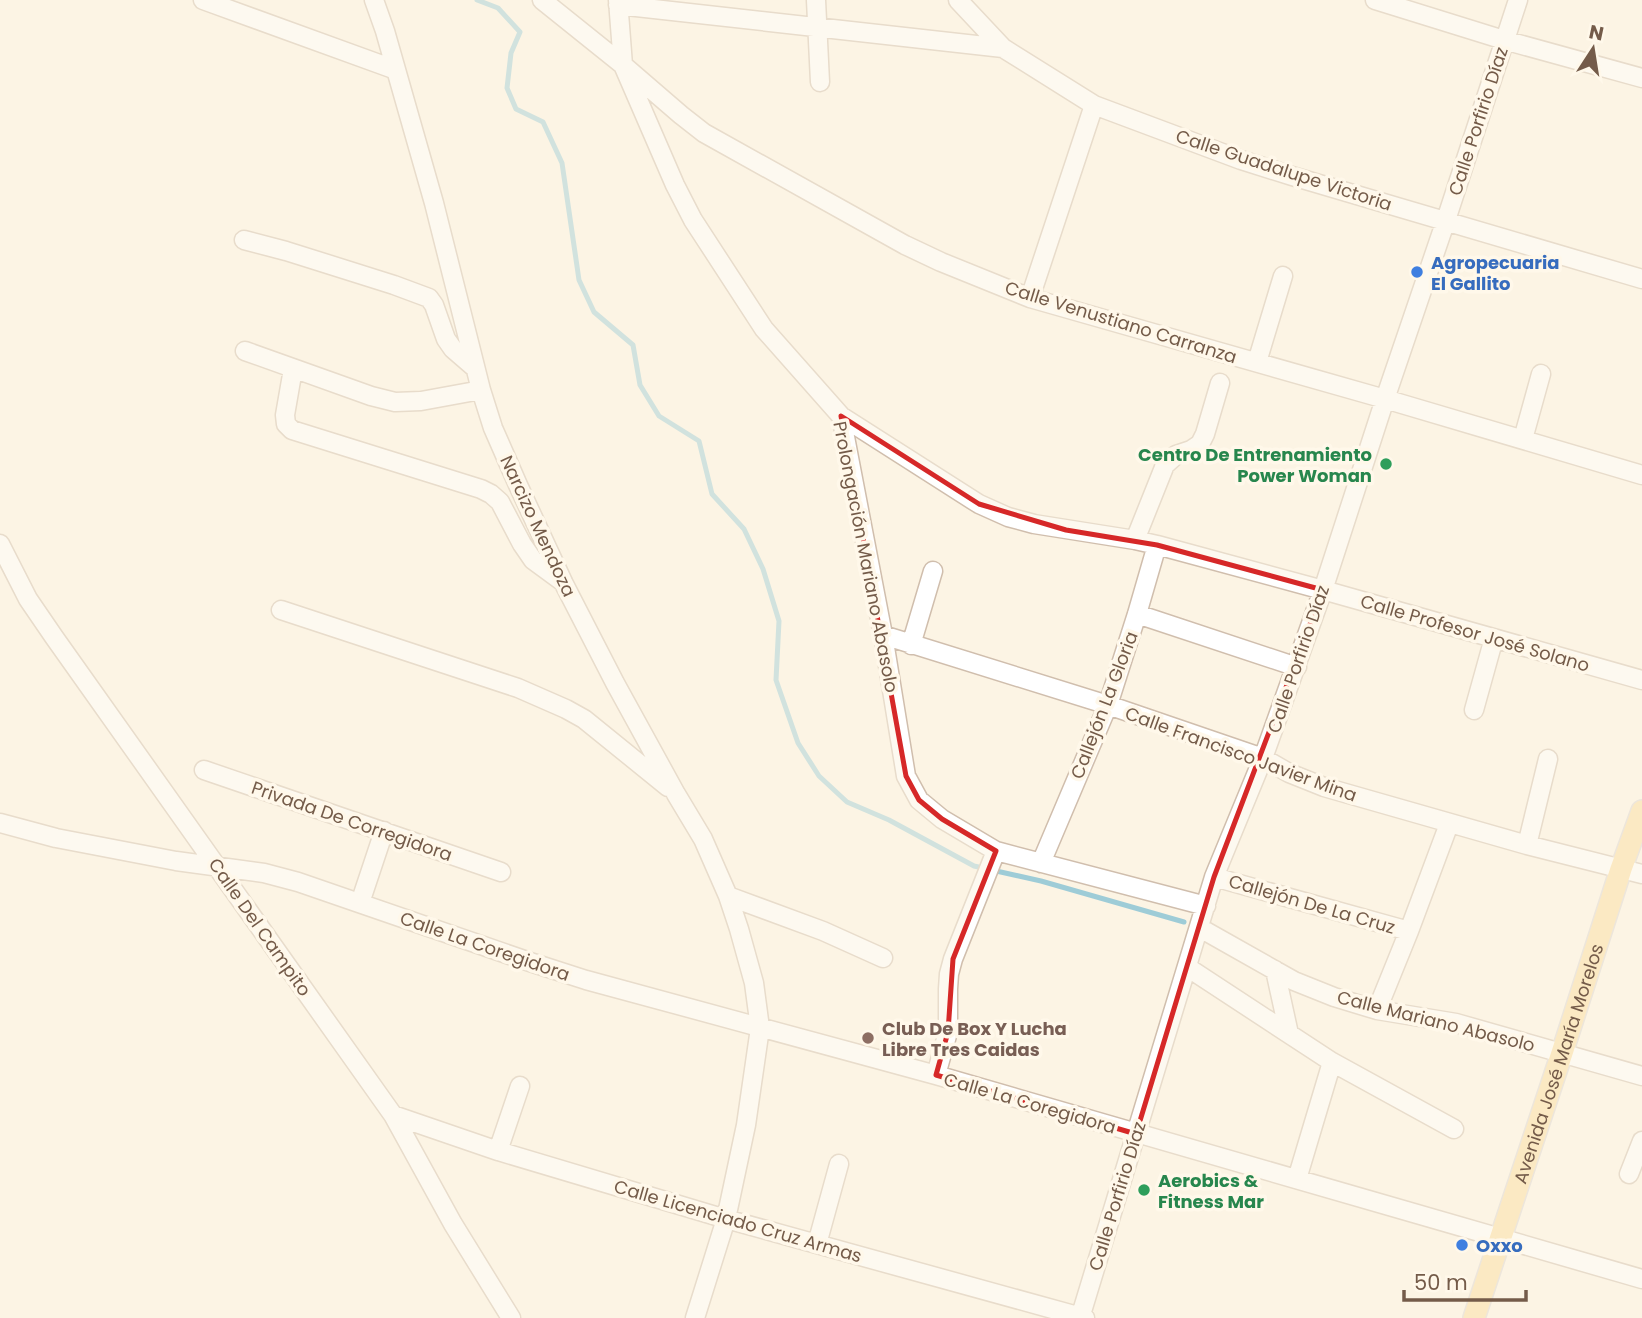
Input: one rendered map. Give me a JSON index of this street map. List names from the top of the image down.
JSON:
{
  "streets": {
    "main road": ["Avenida José María Morelos"],
    "street": [
      "Calle Porfirio Díaz",
      "Calle Guadalupe Victoria",
      "Calle Venustiano Carranza",
      "Narcizo Mendoza",
      "Prolongación Mariano Abasolo",
      "Calle Profesor José Solano",
      "Callejón La Gloria",
      "Calle Francisco Javier Mina",
      "Privada De Corregidora",
      "Callejón De La Cruz",
      "Calle Del Campito",
      "Calle La Coregidora",
      "Calle Mariano Abasolo",
      "Calle Licenciado Cruz Armas"
    ]
  },
  "crossings": [
    ["Calle Porfirio Díaz", "Calle Guadalupe Victoria"],
    ["Calle Porfirio Díaz", "Calle Venustiano Carranza"],
    ["Calle Porfirio Díaz", "Prolongación Mariano Abasolo"],
    ["Calle Porfirio Díaz", "Calle Profesor José Solano"],
    ["Calle Porfirio Díaz", "Calle Francisco Javier Mina"],
    ["Calle Porfirio Díaz", "Callejón De La Cruz"],
    ["Calle Porfirio Díaz", "Calle La Coregidora"],
    ["Calle Porfirio Díaz", "Calle Mariano Abasolo"],
    ["Calle Porfirio Díaz", "Calle Licenciado Cruz Armas"],
    ["Calle Venustiano Carranza", "Prolongación Mariano Abasolo"],
    ["Narcizo Mendoza", "Calle La Coregidora"],
    ["Narcizo Mendoza", "Calle Licenciado Cruz Armas"],
    ["Prolongación Mariano Abasolo", "Calle Profesor José Solano"],
    ["Prolongación Mariano Abasolo", "Callejón La Gloria"],
    ["Prolongación Mariano Abasolo", "Calle Francisco Javier Mina"],
    ["Calle Profesor José Solano", "Callejón La Gloria"],
    ["Callejón La Gloria", "Calle Francisco Javier Mina"],
    ["Calle Francisco Javier Mina", "Avenida José María Morelos"],
    ["Calle Del Campito", "Calle La Coregidora"],
    ["Calle Del Campito", "Calle Licenciado Cruz Armas"],
    ["Calle La Coregidora", "Avenida José María Morelos"],
    ["Calle Mariano Abasolo", "Avenida José María Morelos"]
  ],
  "places": [
    "Agropecuaria El Gallito",
    "Centro De Entrenamiento Power Woman",
    "Club De Box Y Lucha Libre Tres Caidas",
    "Aerobics & Fitness Mar",
    "Oxxo"
  ],
  "scale_bar": "50 m",
  "north": "top"
}
